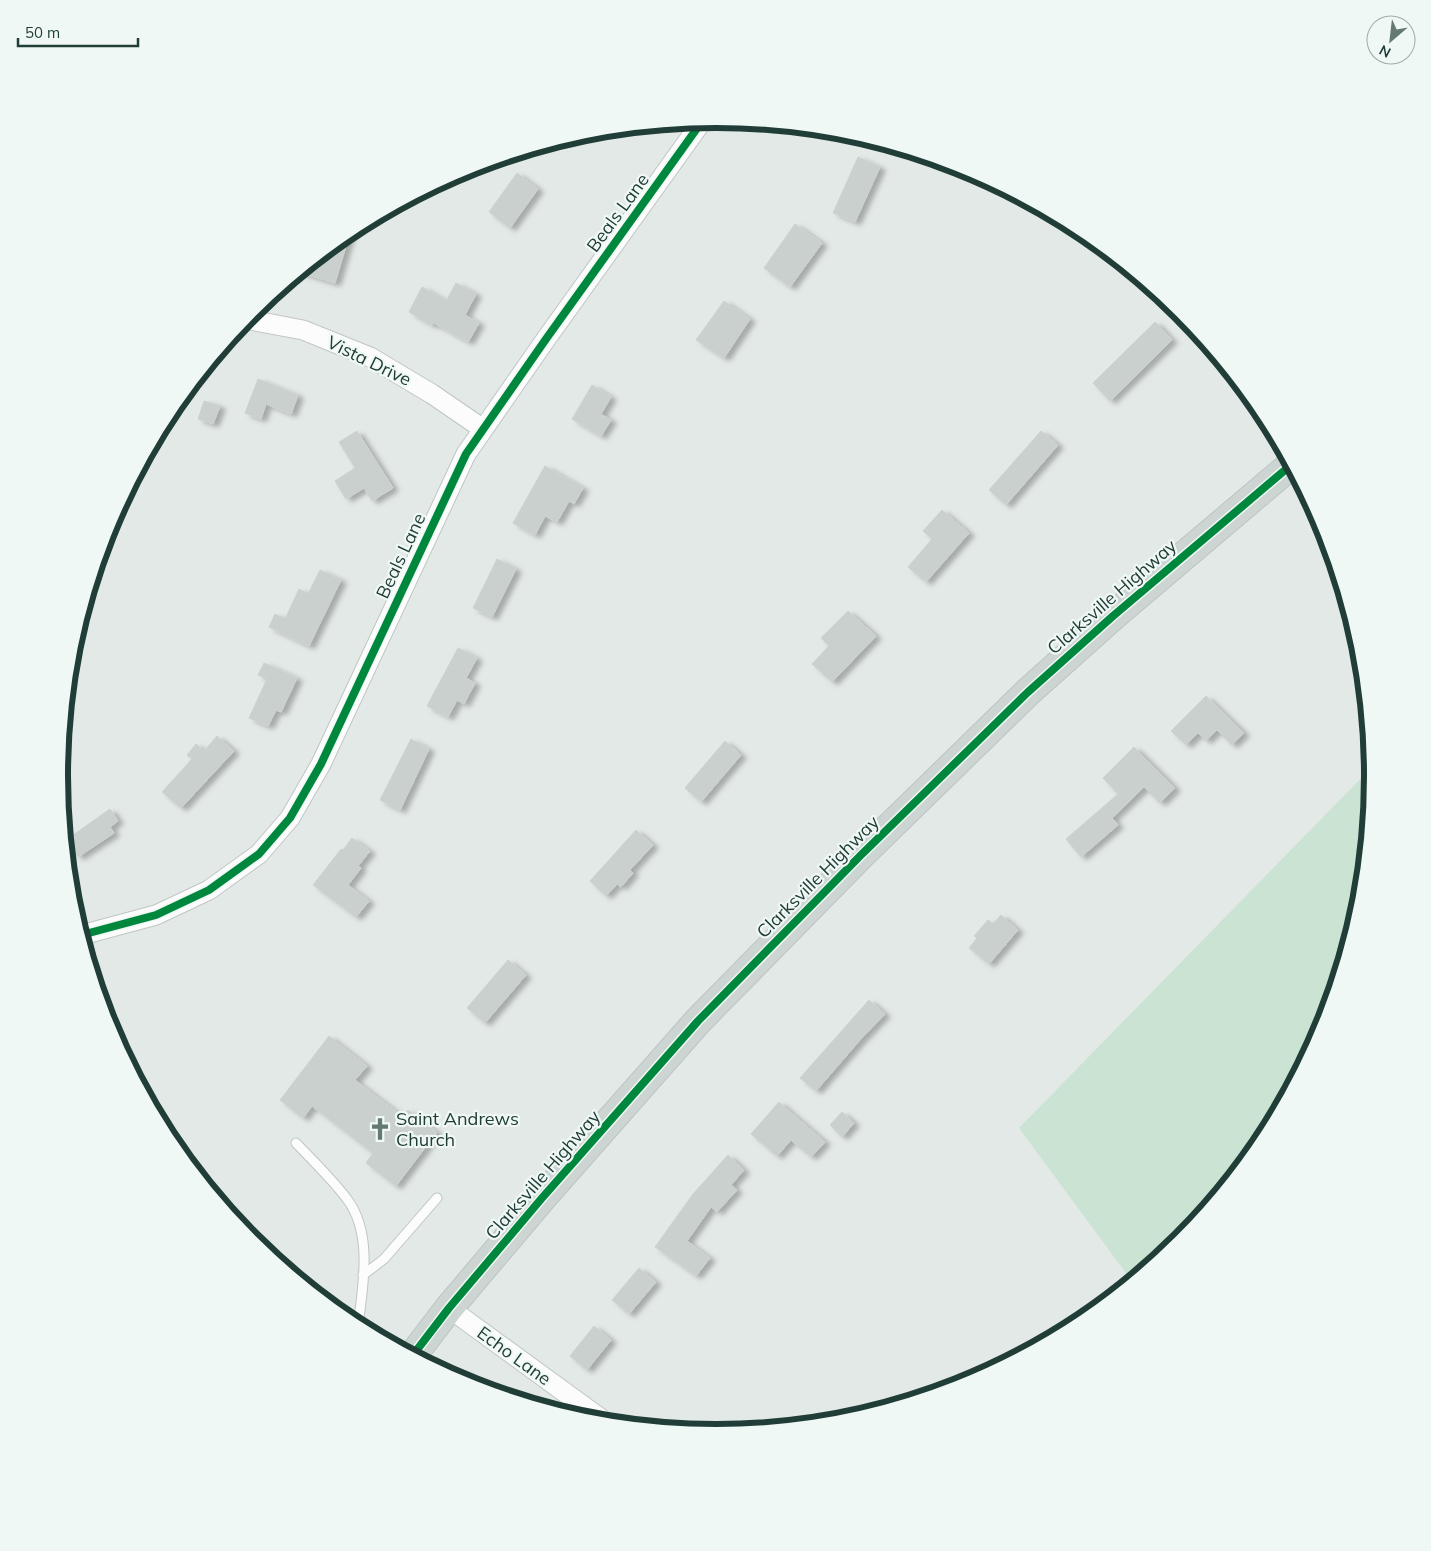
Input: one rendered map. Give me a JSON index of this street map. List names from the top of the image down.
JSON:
{
  "streets": {
    "main road": ["Clarksville Highway"],
    "street": ["Beals Lane", "Vista Drive", "Echo Lane"]
  },
  "crossings": [
    ["Beals Lane", "Vista Drive"],
    ["Clarksville Highway", "Echo Lane"]
  ],
  "places": {
    "church": ["Saint Andrews Church"]
  },
  "scale_bar": "50 m",
  "north": "bottom left"
}
